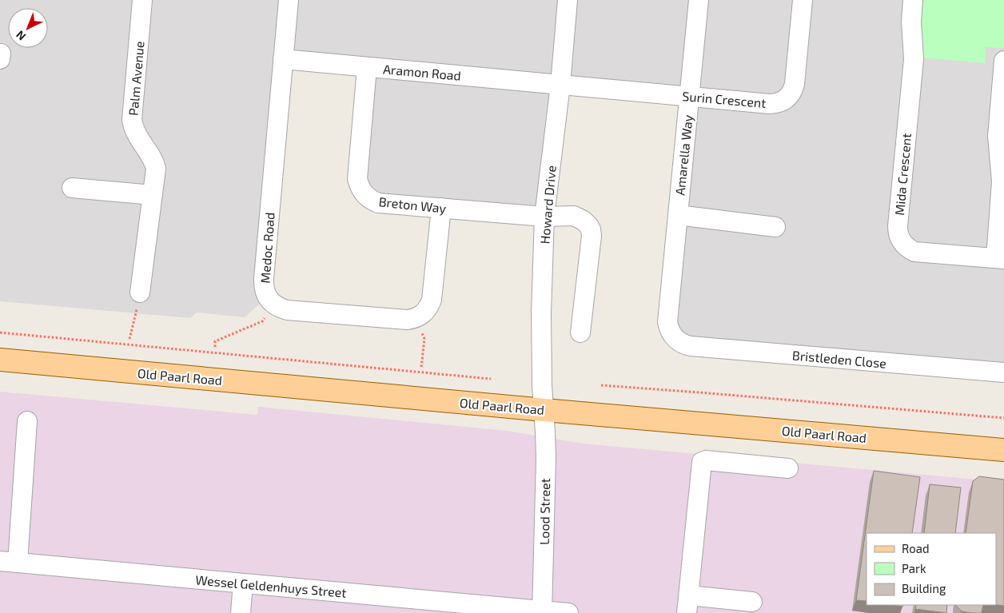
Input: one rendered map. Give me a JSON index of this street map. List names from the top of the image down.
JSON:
{
  "streets": {
    "main road": ["Old Paarl Road"],
    "street": [
      "Aramon Road",
      "Palm Avenue",
      "Surin Crescent",
      "Amarella Way",
      "Mida Crescent",
      "Breton Way",
      "Howard Drive",
      "Medoc Road",
      "Bristleden Close",
      "Lood Street",
      "Wessel Geldenhuys Street"
    ]
  },
  "crossings": [
    ["Aramon Road", "Surin Crescent"],
    ["Aramon Road", "Breton Way"],
    ["Aramon Road", "Howard Drive"],
    ["Aramon Road", "Medoc Road"],
    ["Surin Crescent", "Amarella Way"],
    ["Surin Crescent", "Howard Drive"],
    ["Amarella Way", "Bristleden Close"],
    ["Breton Way", "Howard Drive"],
    ["Howard Drive", "Old Paarl Road"],
    ["Howard Drive", "Lood Street"],
    ["Old Paarl Road", "Lood Street"],
    ["Lood Street", "Wessel Geldenhuys Street"]
  ],
  "legend": ["Road", "Park", "Building"],
  "north": "bottom left"
}
